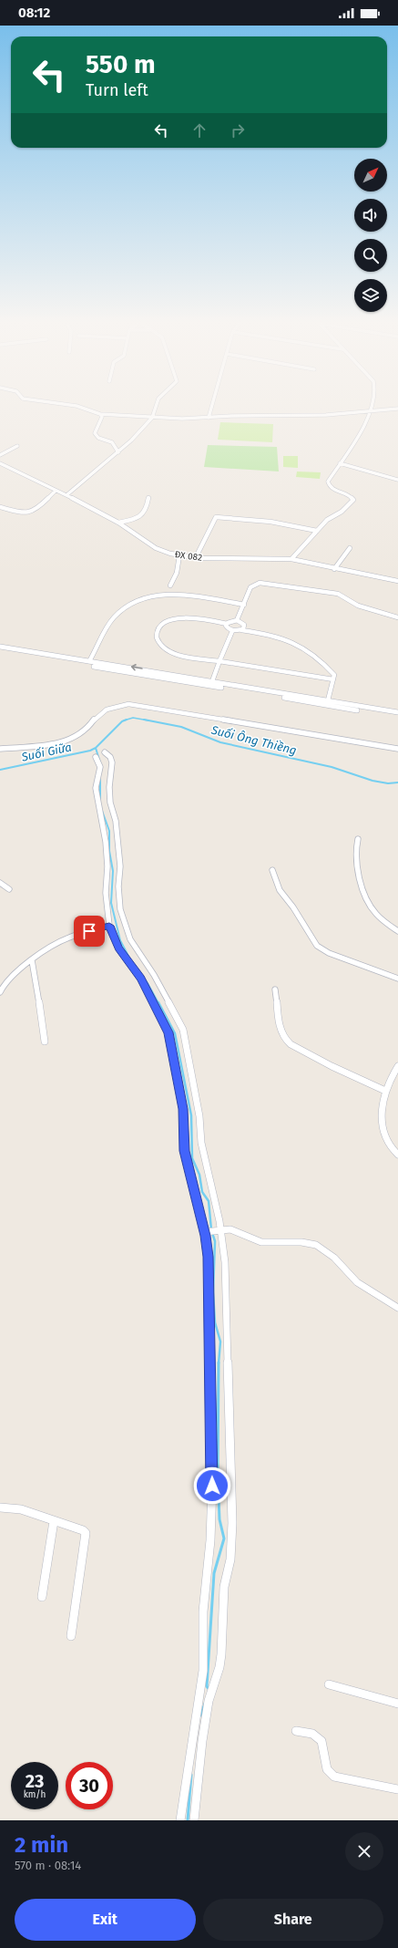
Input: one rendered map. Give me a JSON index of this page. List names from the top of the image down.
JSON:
{
  "streets": {
    "street": ["ĐX 082"]
  },
  "water": ["Suối Ông Thiềng", "Suối Giữa"],
  "north": "top right",
  "page": {
    "status": "08:12",
    "turn": ["550 m", "Turn left"],
    "speed": "23 km/h",
    "limit": "30",
    "heading": ["2 min", "570 m · 08:14"],
    "buttons": ["Exit", "Share"]
  }
}
